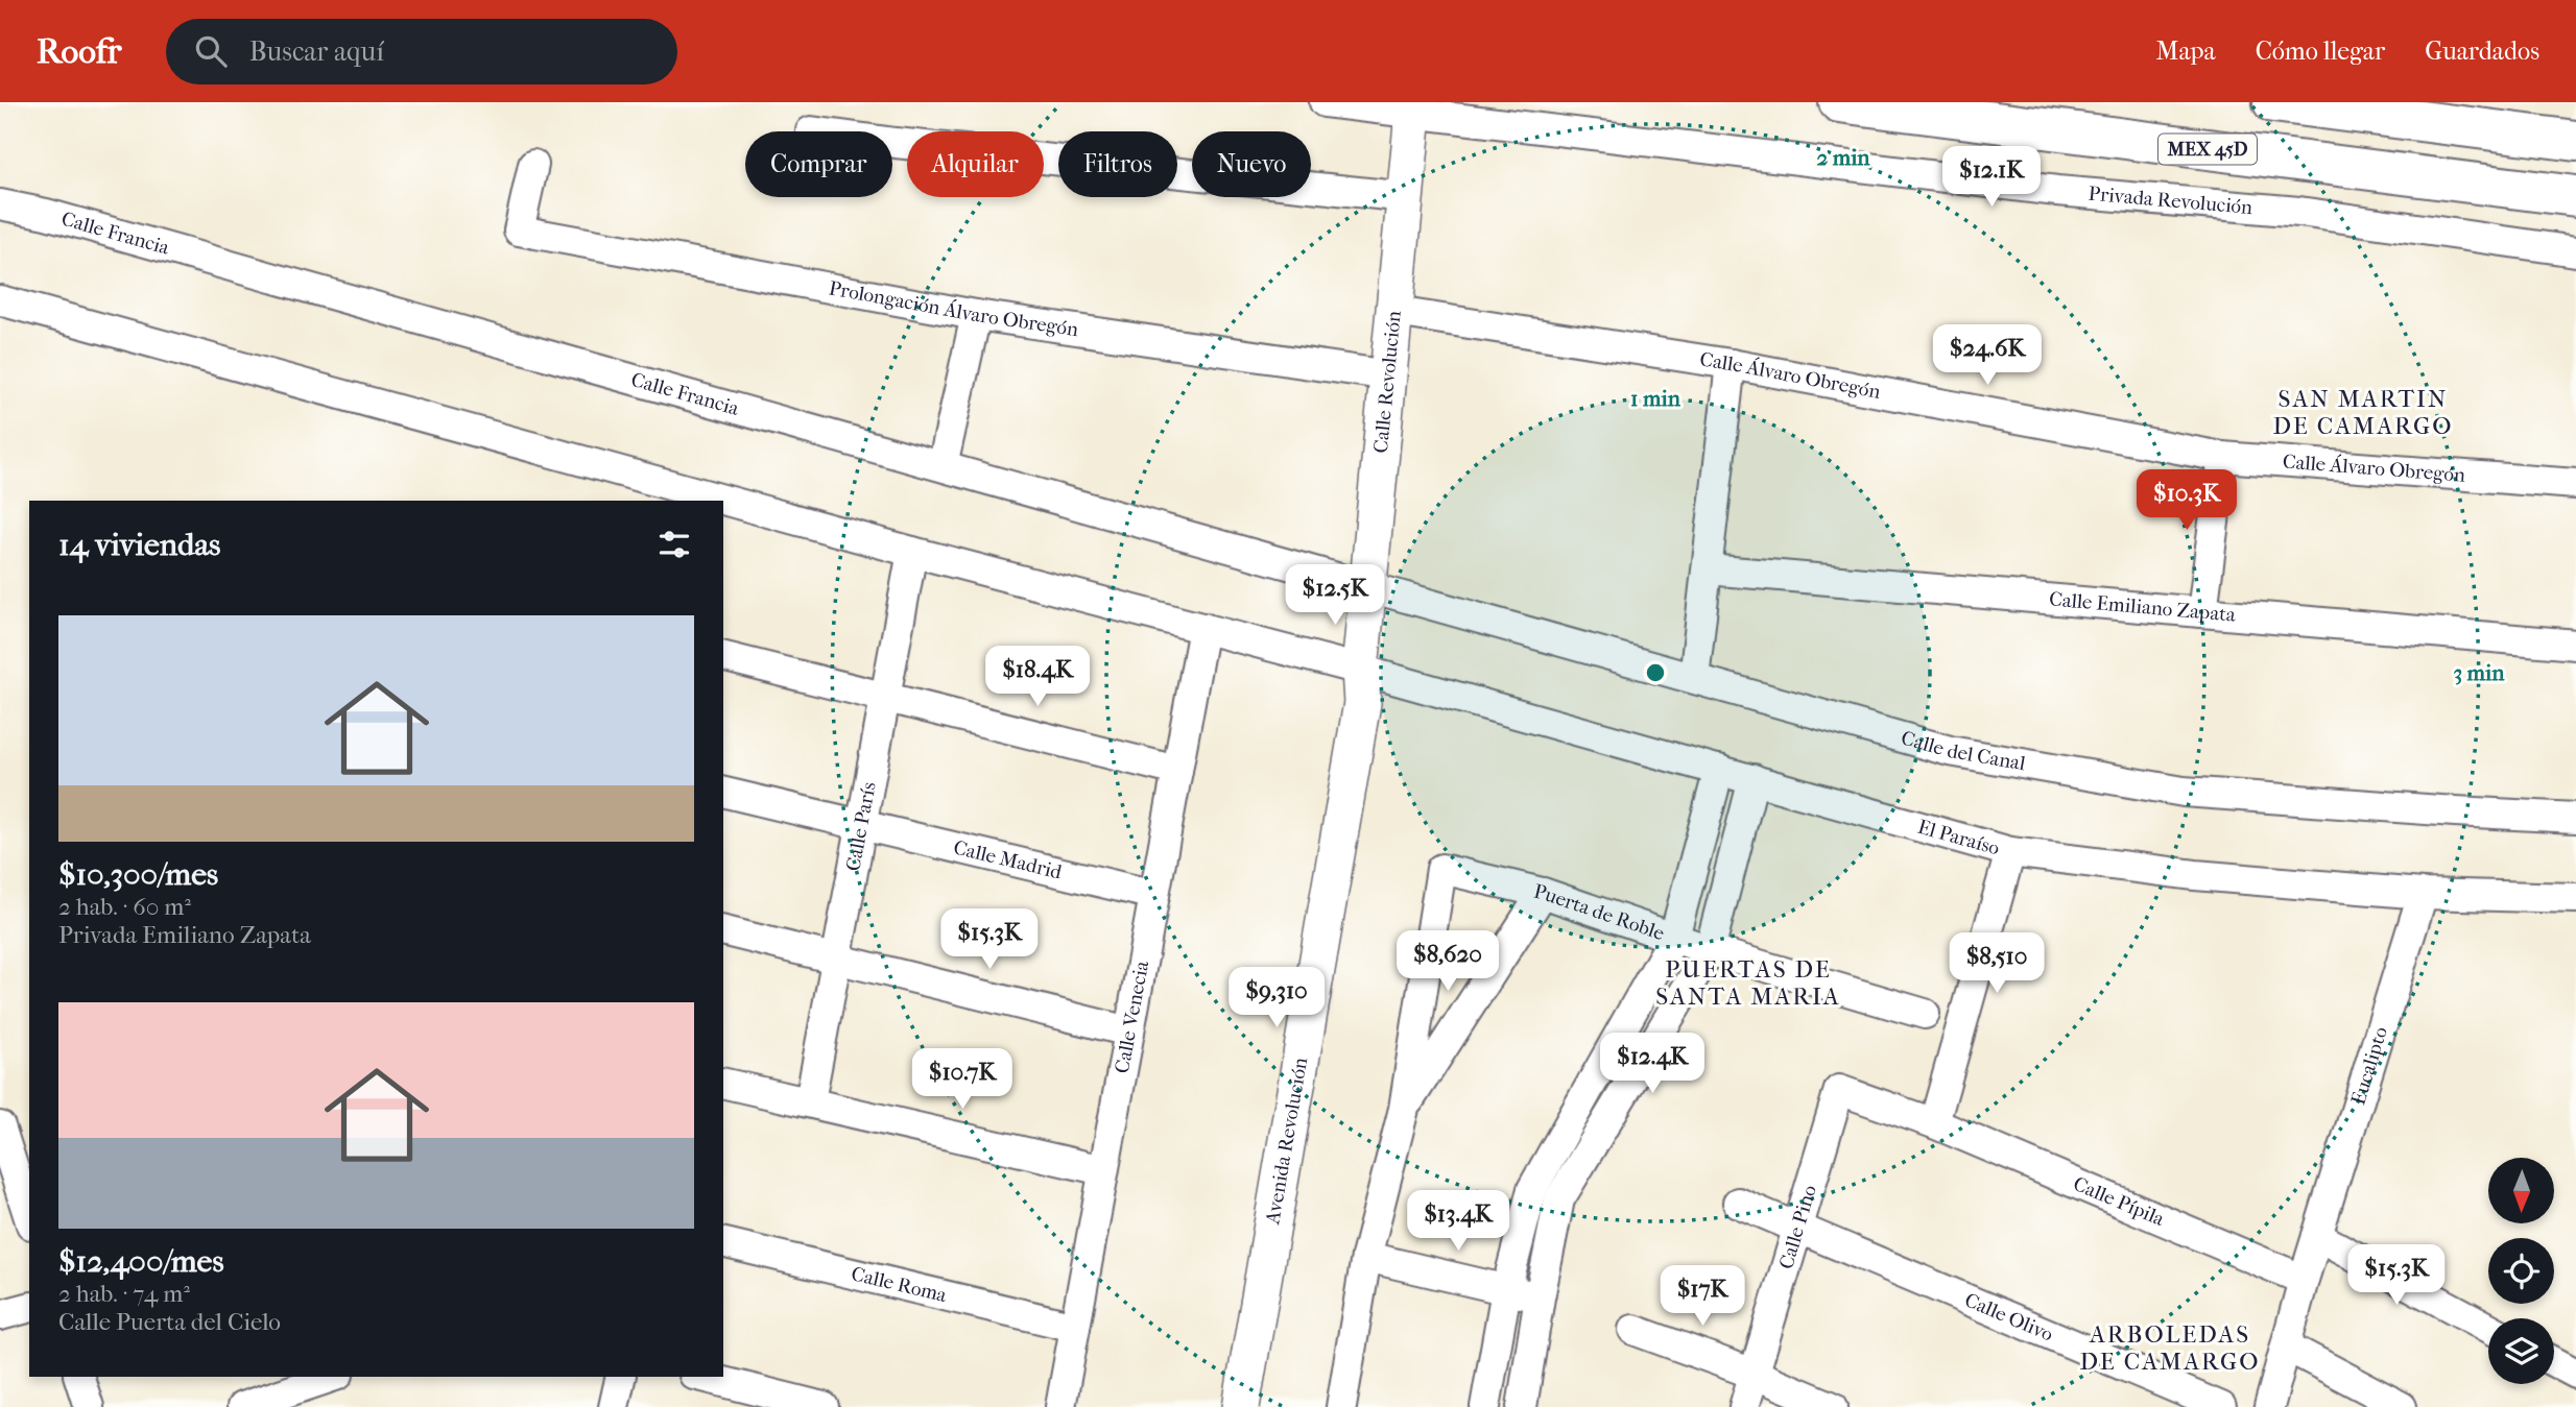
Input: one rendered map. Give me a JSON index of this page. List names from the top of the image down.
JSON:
{
  "streets": {
    "highway": ["MEX 45D"],
    "main road": ["Calle Revolución", "Avenida Revolución"],
    "street": [
      "Privada Revolución",
      "Calle Francia",
      "Prolongación Álvaro Obregón",
      "Calle Álvaro Obregón",
      "Calle Emiliano Zapata",
      "Calle del Canal",
      "Calle París",
      "El Paraíso",
      "Calle Madrid",
      "Puerta de Roble",
      "Calle Venecia",
      "Eucalipto",
      "Calle Pípila",
      "Calle Pino",
      "Calle Roma",
      "Calle Olivo"
    ]
  },
  "crossings": [
    ["Privada Revolución", "Calle Revolución"],
    ["Calle Francia", "Calle Revolución"],
    ["Calle Francia", "Calle del Canal"],
    ["Prolongación Álvaro Obregón", "Calle Revolución"],
    ["Calle Álvaro Obregón", "Calle Revolución"],
    ["Calle Revolución", "Calle del Canal"],
    ["Calle Revolución", "El Paraíso"],
    ["Calle Revolución", "Avenida Revolución"],
    ["Calle París", "Calle Madrid"],
    ["El Paraíso", "Eucalipto"],
    ["El Paraíso", "Avenida Revolución"],
    ["Calle Madrid", "Calle Venecia"],
    ["Calle Venecia", "Calle Roma"],
    ["Eucalipto", "Calle Pípila"],
    ["Calle Pípila", "Calle Pino"],
    ["Calle Pino", "Calle Olivo"]
  ],
  "districts": ["SAN MARTIN DE CAMARGO", "PUERTAS DE SANTA MARIA", "ARBOLEDAS DE CAMARGO"],
  "north": "bottom",
  "page": {
    "header": "Roofr",
    "search": "Buscar aquí",
    "nav": ["Mapa", "Cómo llegar", "Guardados"],
    "chip": [
      "Comprar",
      "Alquilar",
      "Filtros",
      "Nuevo"
    ],
    "price": [
      "$12.1K",
      "$24.6K",
      "$10.3K",
      "$12.5K",
      "$18.4K",
      "$15.3K",
      "$8,620",
      "$8,510",
      "$9,310",
      "$12.4K",
      "$10.7K",
      "$13.4K",
      "$15.3K",
      "$17K"
    ],
    "heading": "14 viviendas",
    "list": [
      {
        "name": "$10,300/mes",
        "note": "2 hab. · 60 m² · Privada Emiliano Zapata"
      },
      {
        "name": "$12,400/mes",
        "note": "2 hab. · 74 m² · Calle Puerta del Cielo"
      }
    ]
  },
  "rings": ["2 min", "1 min", "3 min"]
}
